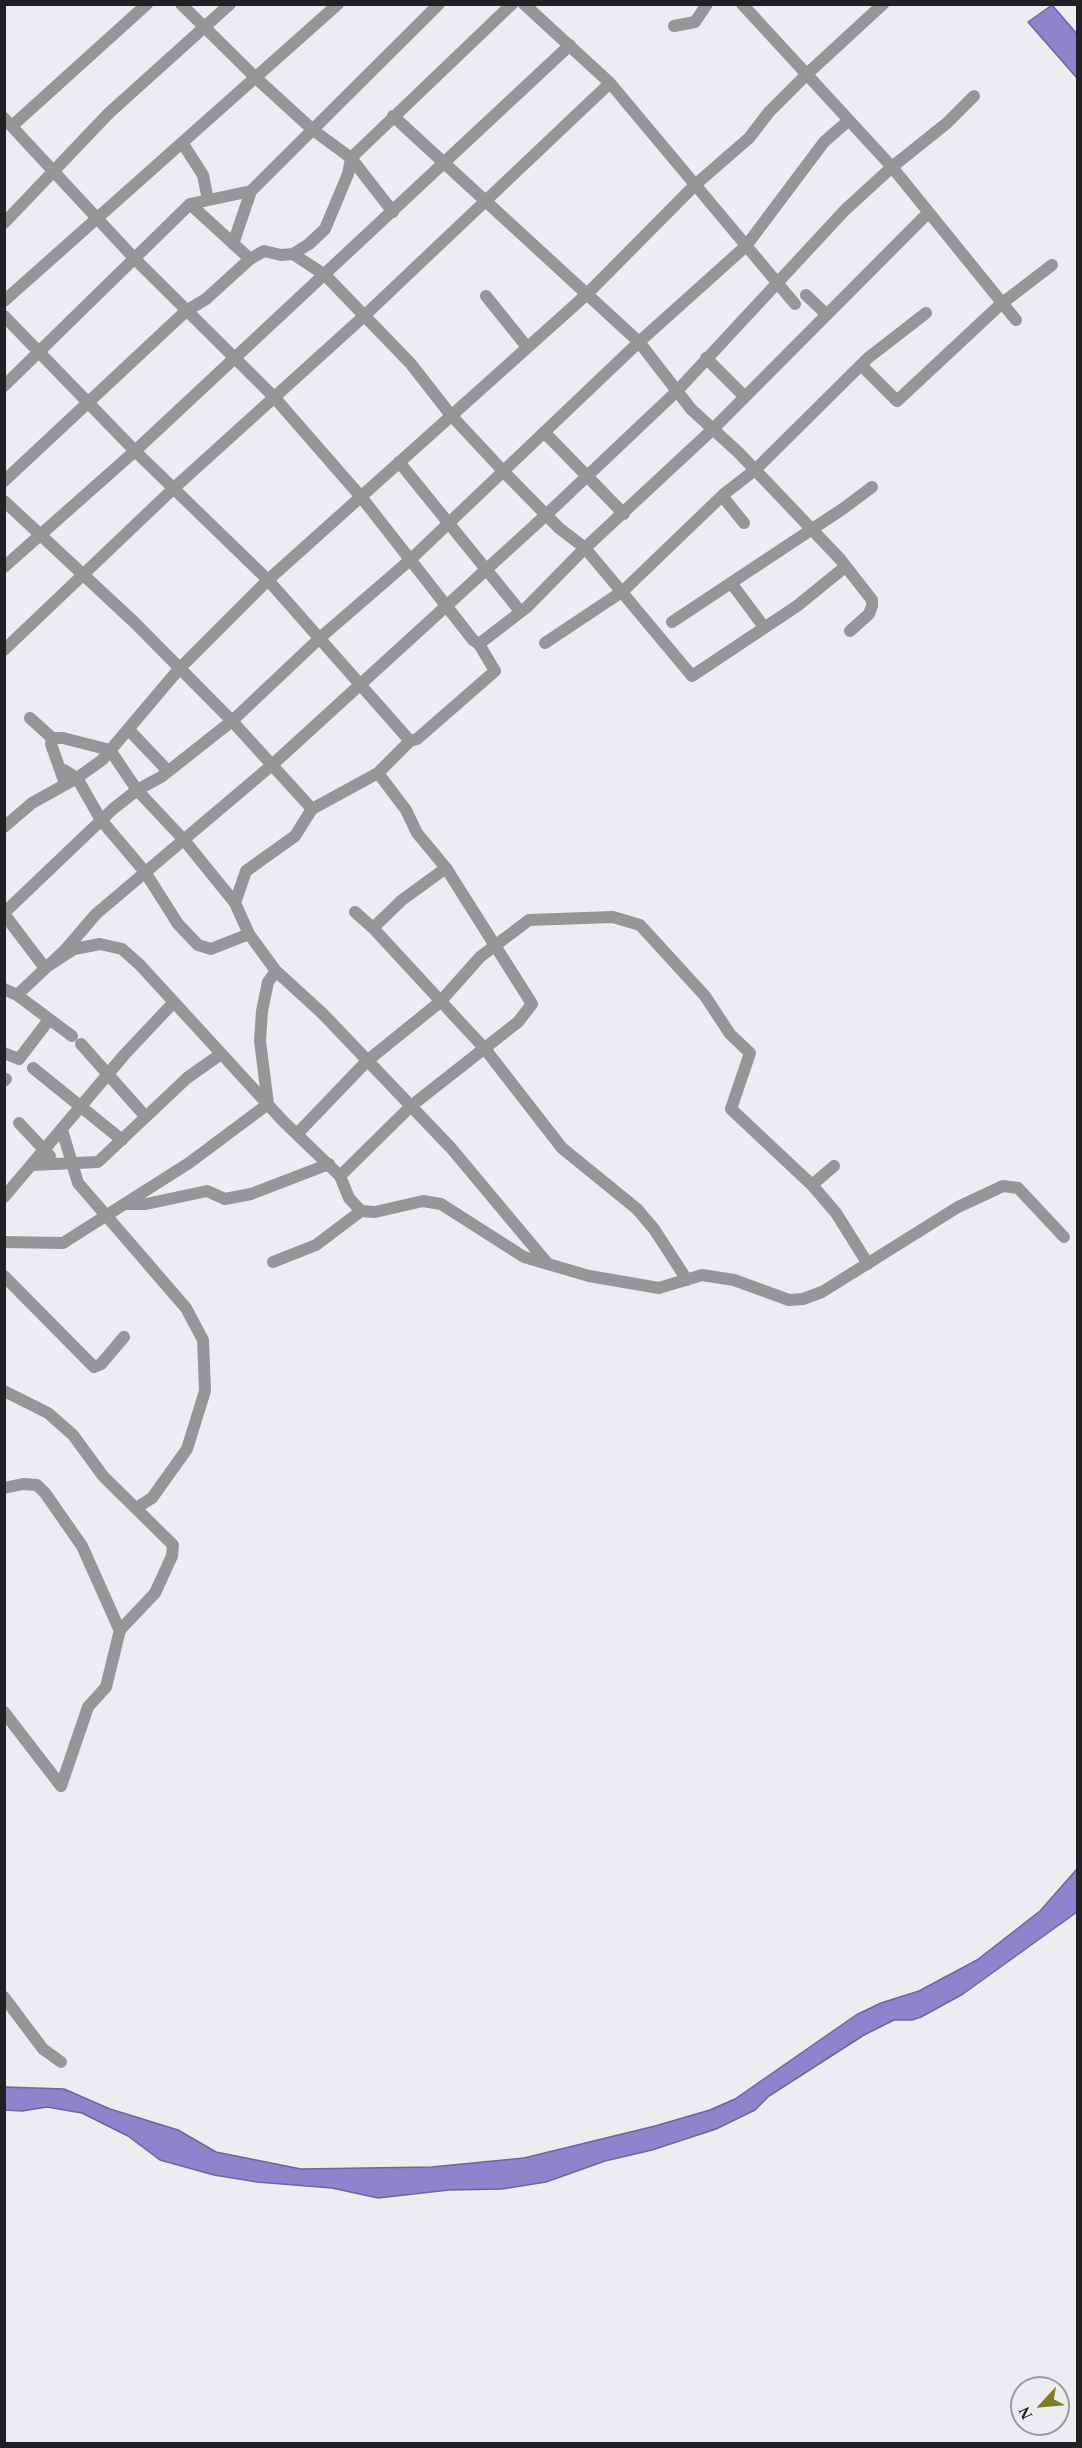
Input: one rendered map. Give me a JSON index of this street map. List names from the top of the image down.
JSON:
{
  "north": "bottom left"
}
